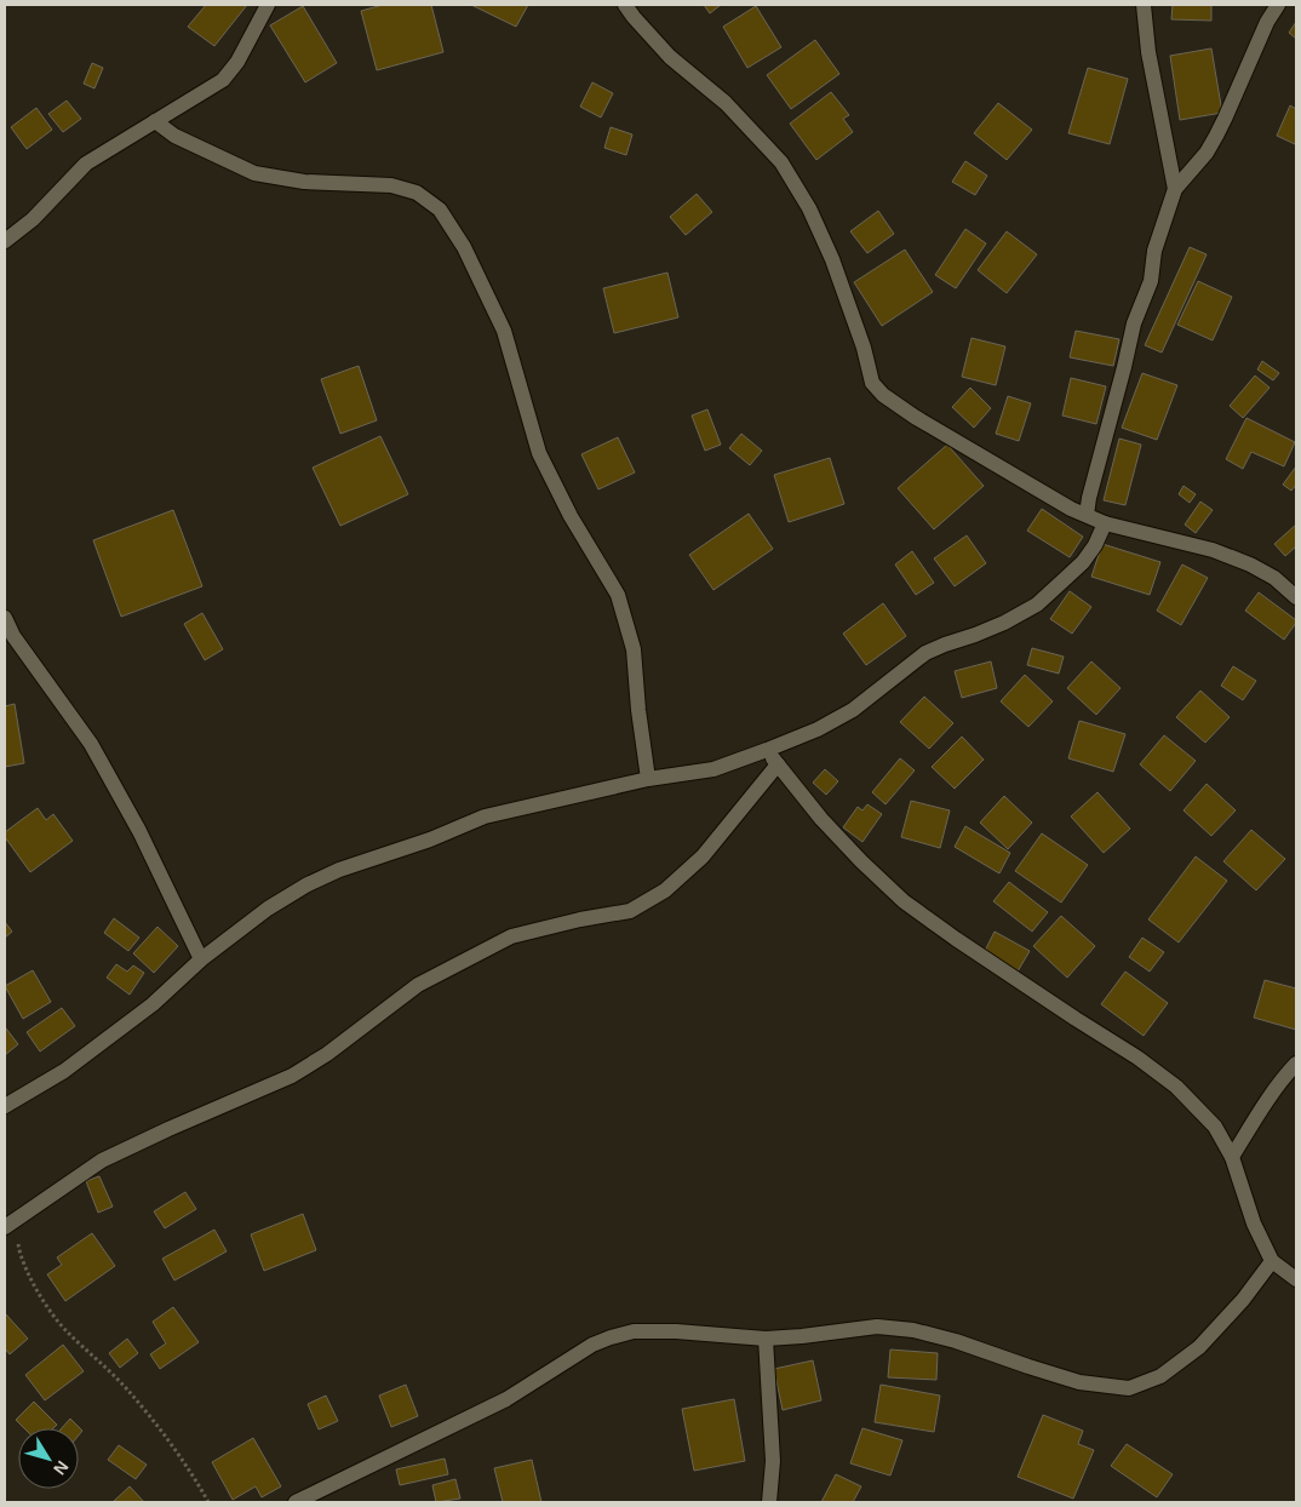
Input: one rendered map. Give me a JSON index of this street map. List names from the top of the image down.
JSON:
{
  "north": "bottom right"
}
